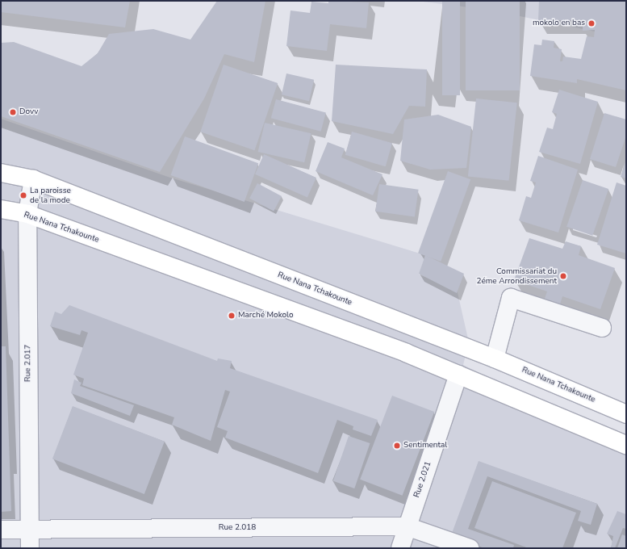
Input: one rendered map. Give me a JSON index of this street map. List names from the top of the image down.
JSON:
{
  "streets": {
    "main road": ["Rue Nana Tchakounte"],
    "street": ["Rue 2.017", "Rue 2.021", "Rue 2.018"]
  },
  "crossings": [
    ["Rue Nana Tchakounte", "Rue 2.017"],
    ["Rue Nana Tchakounte", "Rue 2.021"],
    ["Rue 2.017", "Rue 2.018"],
    ["Rue 2.021", "Rue 2.018"]
  ],
  "places": [
    "mokolo en bas",
    "Dovv",
    "La paroisse de la mode",
    "Commissariat du 2éme Arrondissement",
    "Marché Mokolo",
    "Sentimental"
  ]
}
